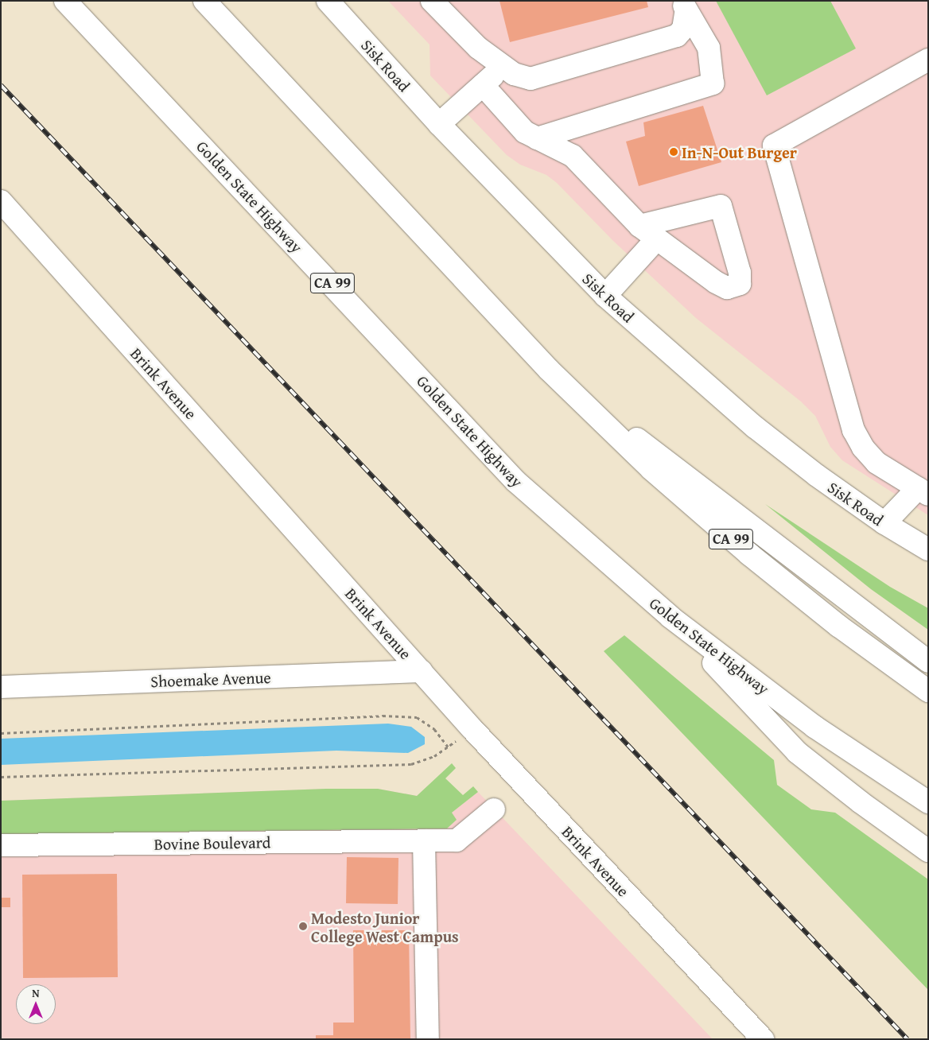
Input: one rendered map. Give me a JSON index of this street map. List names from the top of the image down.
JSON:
{
  "streets": {
    "main road": [
      "Sisk Road",
      "Golden State Highway",
      "CA 99",
      "Brink Avenue",
      "Shoemake Avenue",
      "Bovine Boulevard"
    ]
  },
  "crossings": [
    ["Brink Avenue", "Shoemake Avenue"]
  ],
  "places": ["In-N-Out Burger", "Modesto Junior College West Campus"],
  "north": "top"
}
